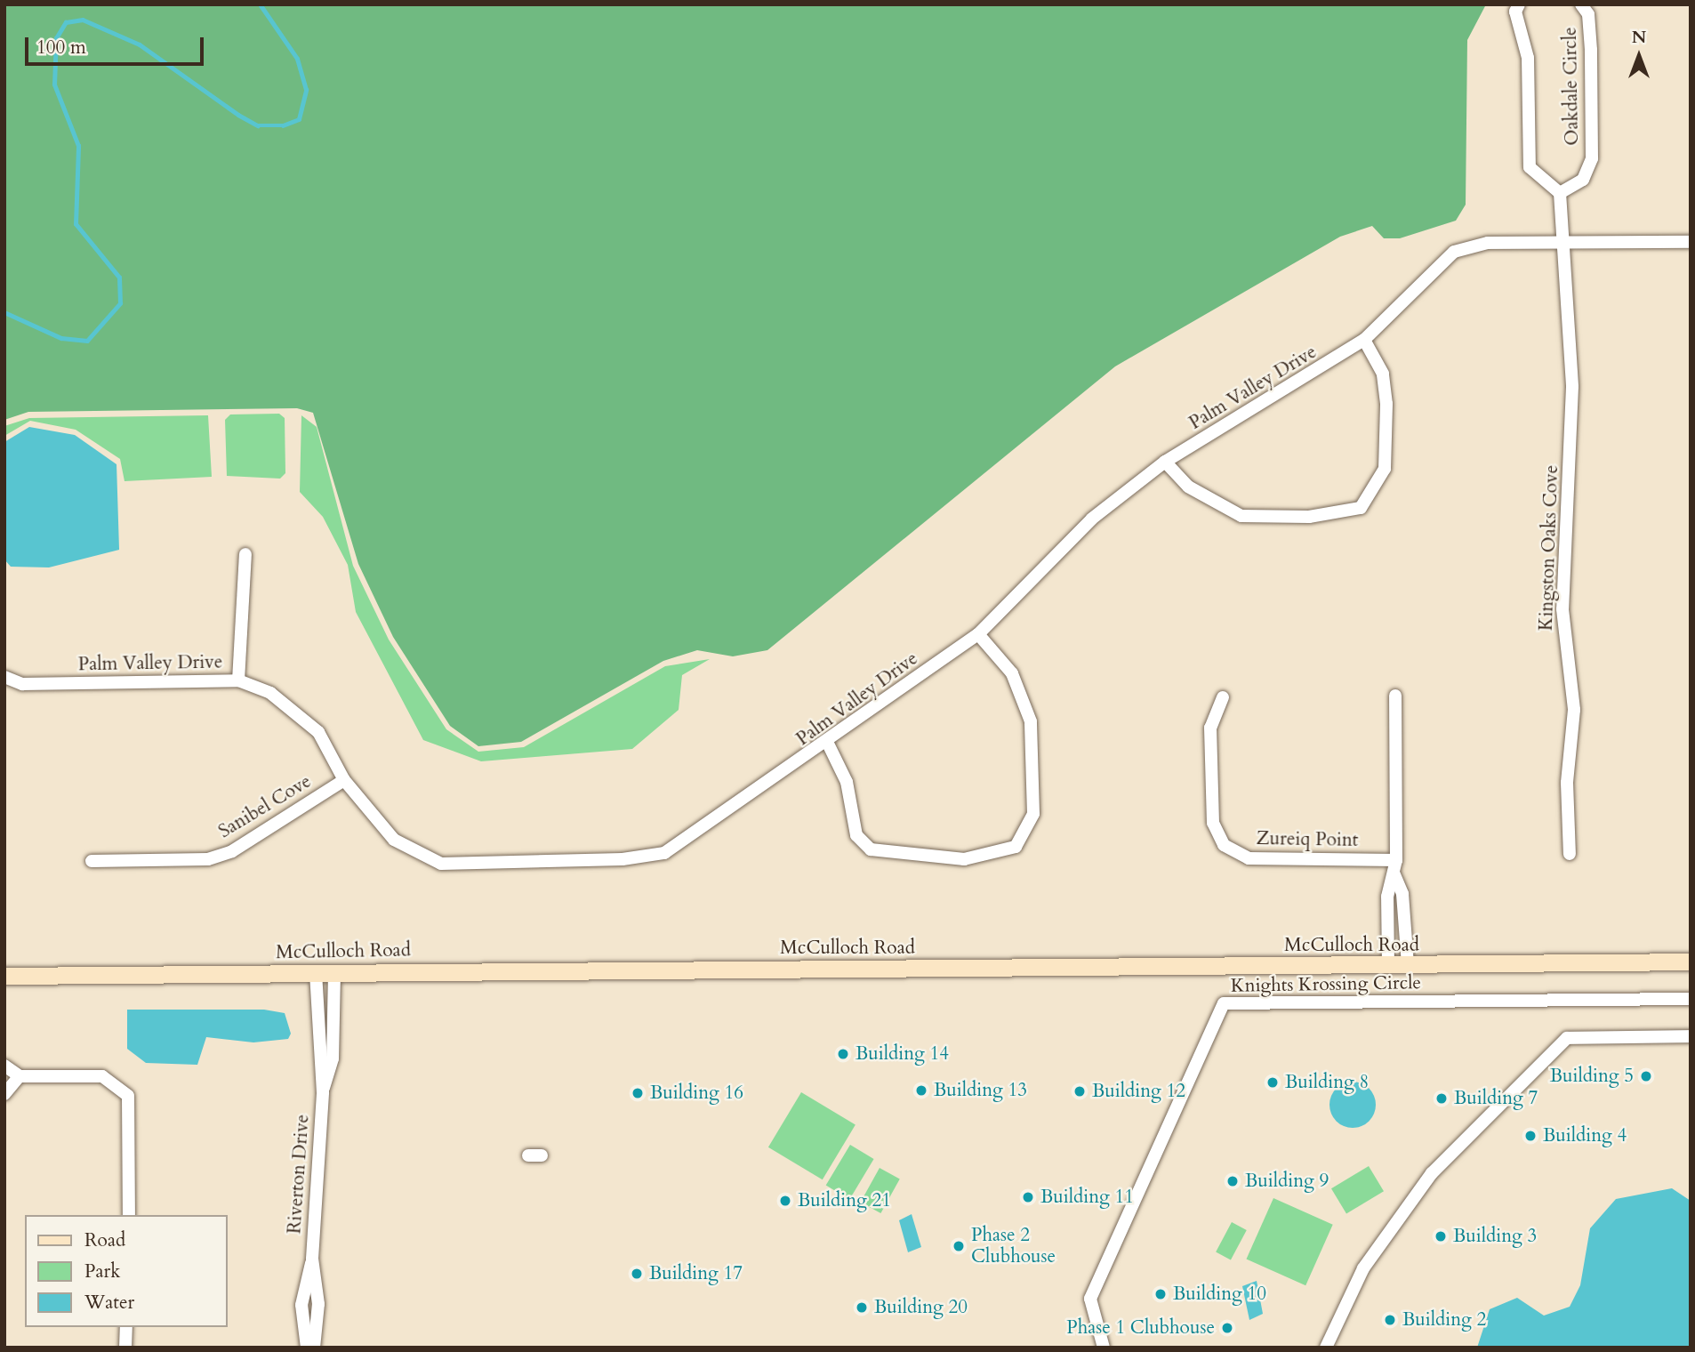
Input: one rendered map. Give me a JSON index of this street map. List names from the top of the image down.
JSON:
{
  "streets": {
    "street": [
      "Oakdale Circle",
      "Palm Valley Drive",
      "Kingston Oaks Cove",
      "Sanibel Cove",
      "Zureiq Point",
      "McCulloch Road",
      "Knights Krossing Circle",
      "Riverton Drive"
    ]
  },
  "crossings": [
    ["Palm Valley Drive", "Kingston Oaks Cove"],
    ["Palm Valley Drive", "Sanibel Cove"],
    ["McCulloch Road", "Riverton Drive"]
  ],
  "places": [
    "Building 14",
    "Building 5",
    "Building 8",
    "Building 13",
    "Building 12",
    "Building 16",
    "Building 7",
    "Building 4",
    "Building 9",
    "Building 11",
    "Building 21",
    "Building 3",
    "Phase 2 Clubhouse",
    "Building 17",
    "Building 10",
    "Building 20",
    "Building 2",
    "Phase 1 Clubhouse"
  ],
  "legend": ["Road", "Park", "Water"],
  "scale_bar": "100 m",
  "north": "top"
}
